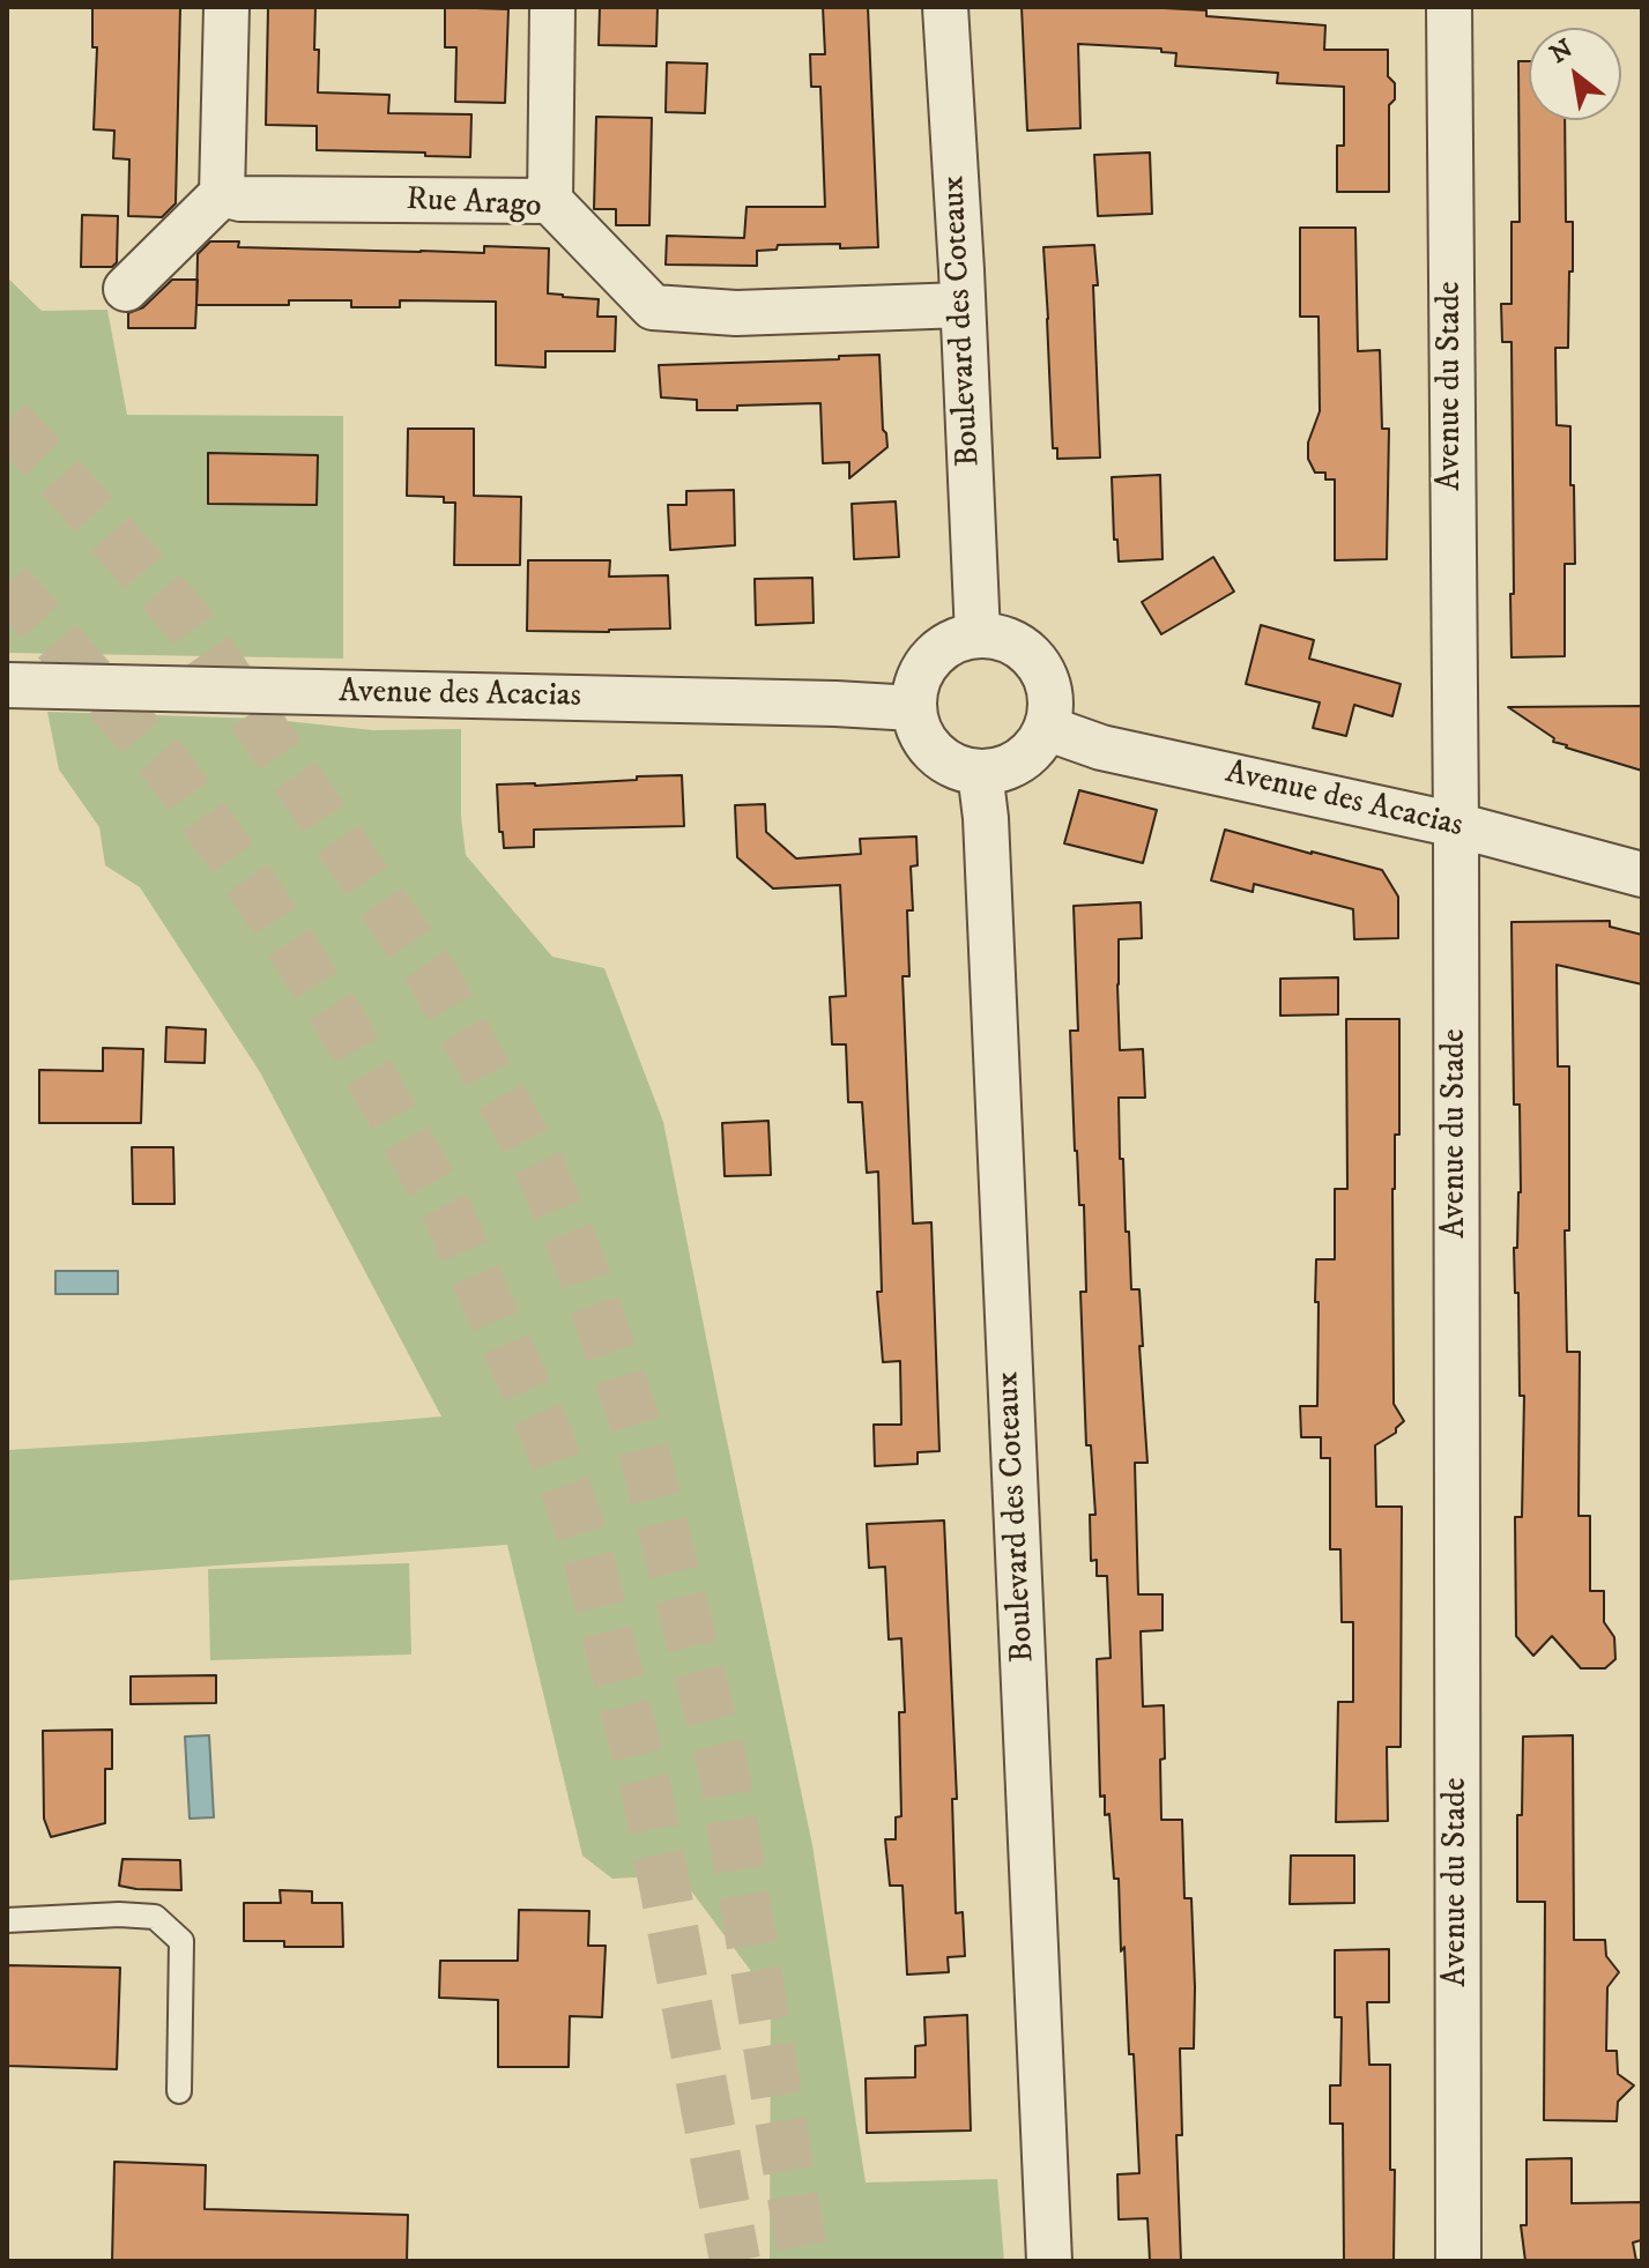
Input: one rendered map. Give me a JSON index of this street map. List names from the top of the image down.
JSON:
{
  "streets": {
    "street": [
      "Rue Arago",
      "Boulevard des Coteaux",
      "Avenue du Stade",
      "Avenue des Acacias"
    ]
  },
  "crossings": [
    ["Rue Arago", "Boulevard des Coteaux"],
    ["Boulevard des Coteaux", "Avenue des Acacias"],
    ["Avenue du Stade", "Avenue des Acacias"]
  ],
  "north": "top left"
}
